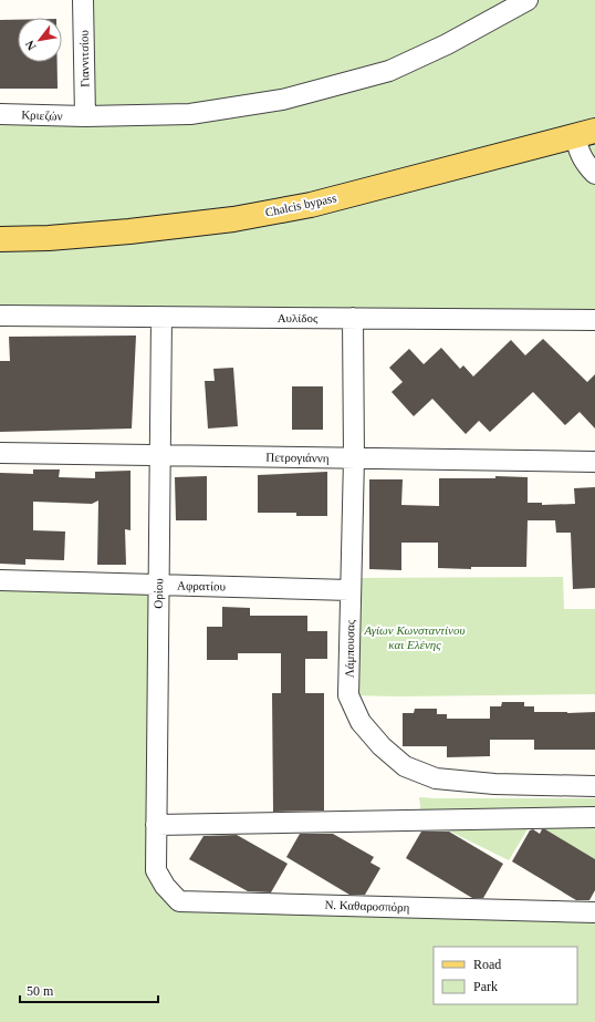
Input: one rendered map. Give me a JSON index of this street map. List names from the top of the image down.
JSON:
{
  "streets": {
    "main road": ["Chalcis bypass"],
    "street": [
      "Γιαννιτσίου",
      "Κριεζών",
      "Αυλίδος",
      "Πετρογιάννη",
      "Αφρατίου",
      "Ορίου",
      "Λάμπουσας",
      "Ν. Καθαροσπόρη"
    ]
  },
  "crossings": [
    ["Γιαννιτσίου", "Κριεζών"],
    ["Αυλίδος", "Ορίου"],
    ["Αυλίδος", "Λάμπουσας"],
    ["Πετρογιάννη", "Ορίου"],
    ["Πετρογιάννη", "Λάμπουσας"],
    ["Αφρατίου", "Ορίου"],
    ["Αφρατίου", "Λάμπουσας"],
    ["Ορίου", "Ν. Καθαροσπόρη"]
  ],
  "parks": ["Αγίων Κωνσταντίνου και Ελένης"],
  "legend": ["Road", "Park"],
  "scale_bar": "50 m",
  "north": "bottom left"
}
